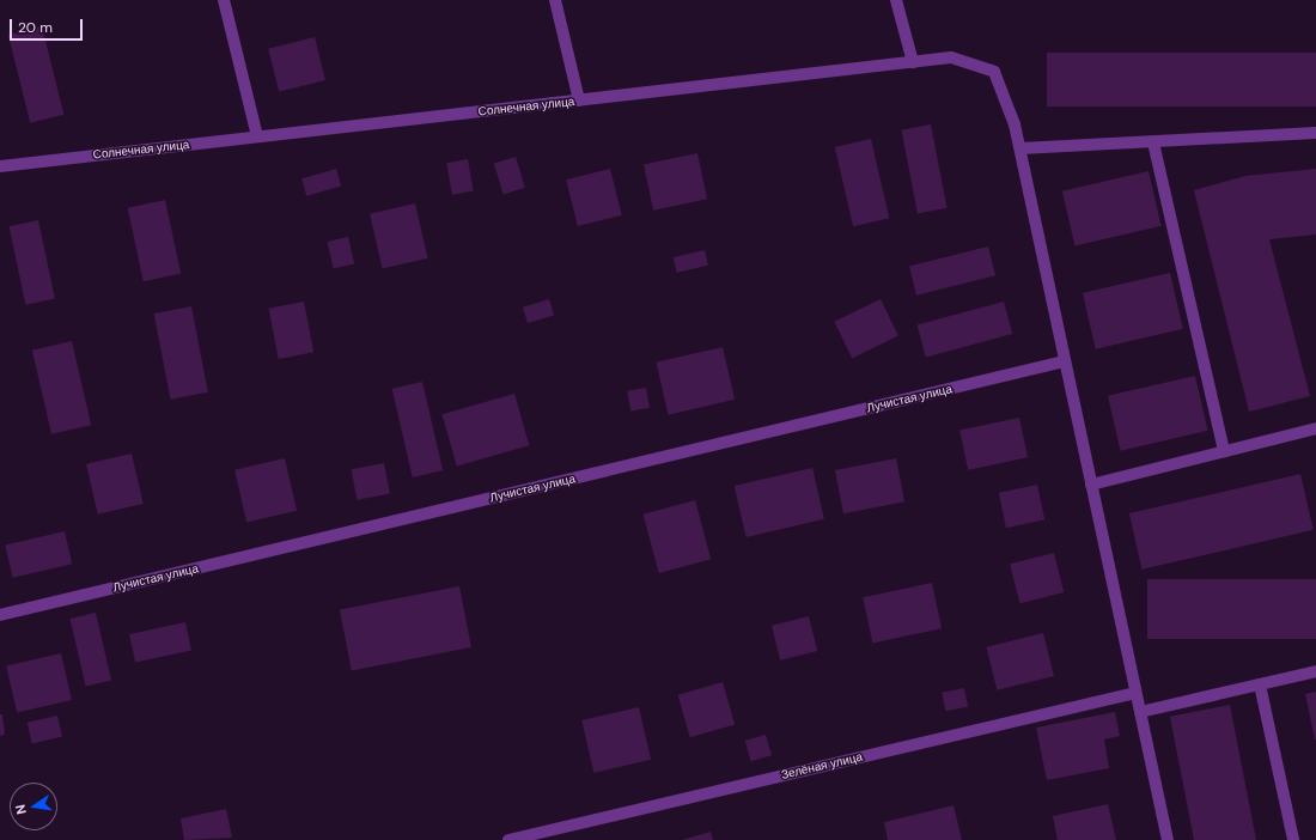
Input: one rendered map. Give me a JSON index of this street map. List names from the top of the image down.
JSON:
{
  "streets": {
    "street": ["Солнечная улица", "Лучистая улица", "Зелёная улица"]
  },
  "scale_bar": "20 m",
  "north": "left"
}
